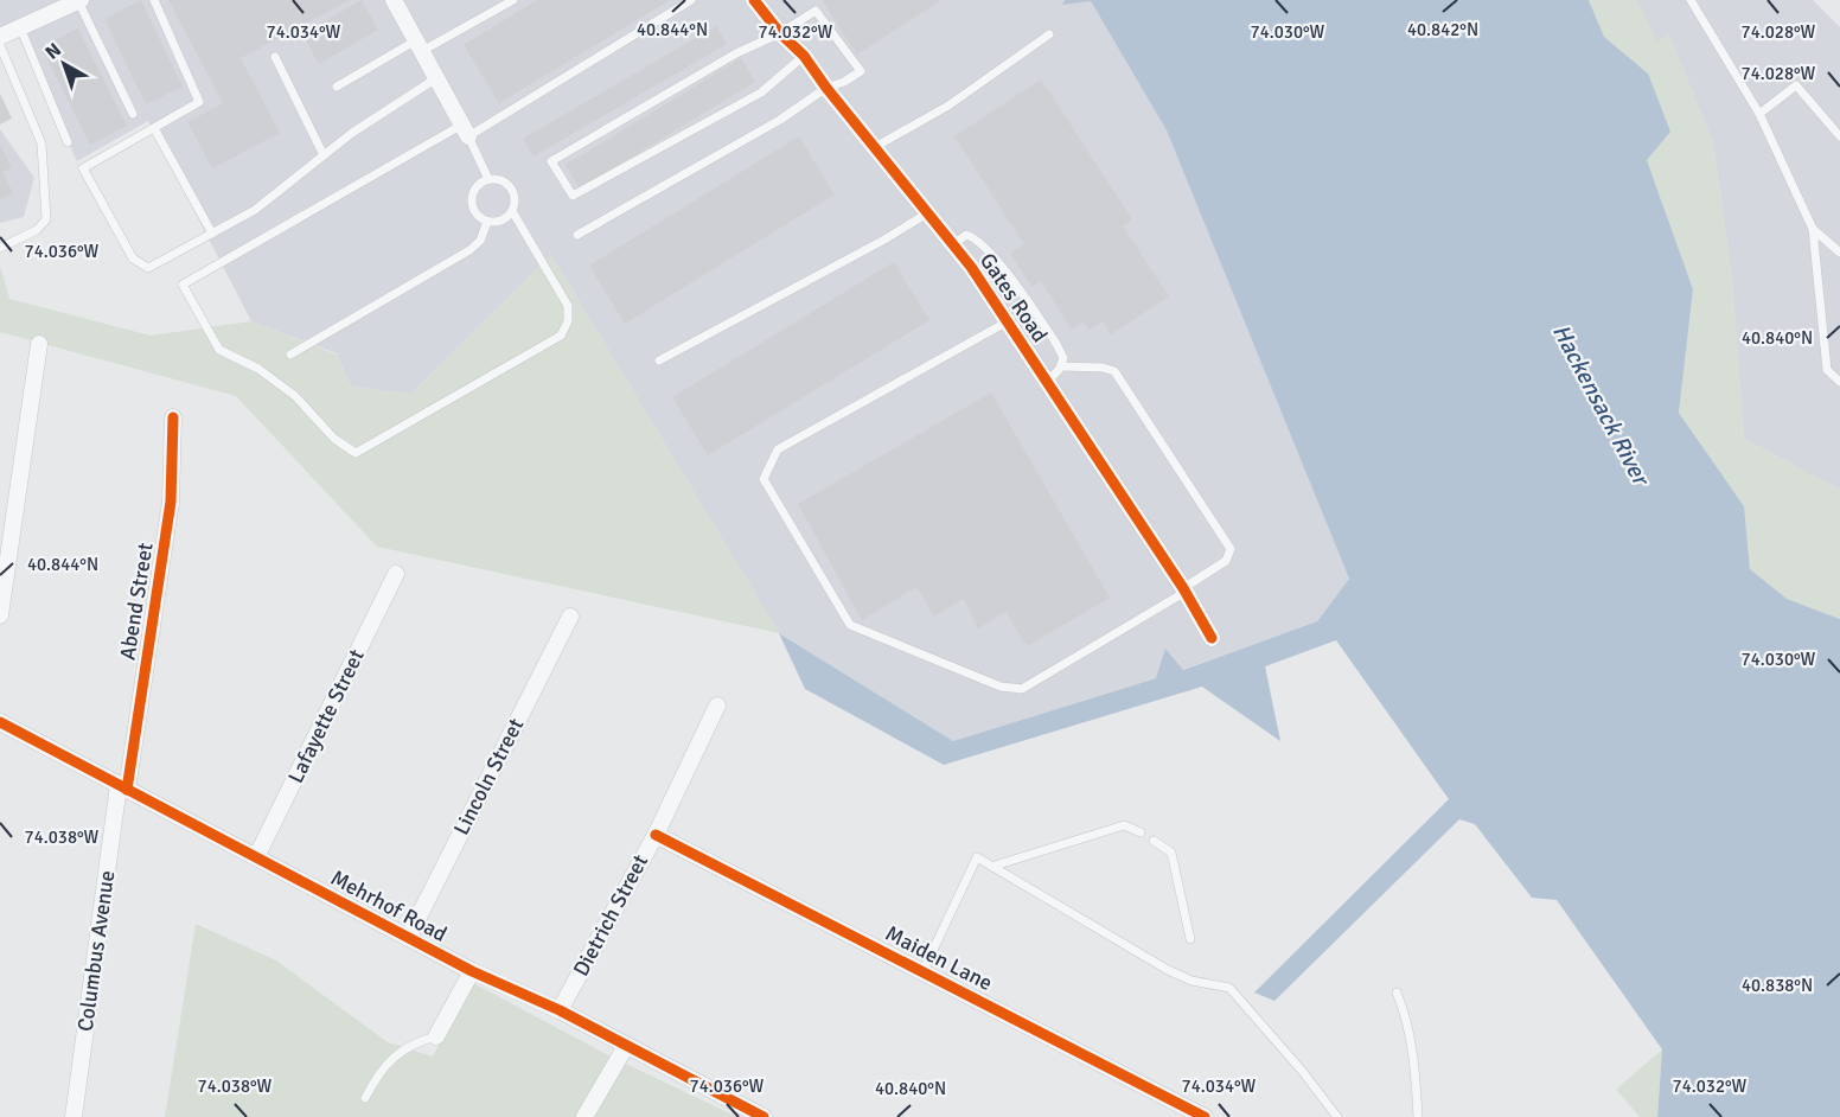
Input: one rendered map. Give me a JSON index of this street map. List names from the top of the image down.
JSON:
{
  "streets": {
    "street": [
      "Gates Road",
      "Abend Street",
      "Lafayette Street",
      "Lincoln Street",
      "Mehrhof Road",
      "Dietrich Street",
      "Columbus Avenue",
      "Maiden Lane"
    ]
  },
  "crossings": [
    ["Abend Street", "Mehrhof Road"],
    ["Abend Street", "Columbus Avenue"],
    ["Lafayette Street", "Mehrhof Road"],
    ["Lincoln Street", "Mehrhof Road"],
    ["Mehrhof Road", "Dietrich Street"],
    ["Mehrhof Road", "Columbus Avenue"],
    ["Dietrich Street", "Maiden Lane"]
  ],
  "water": ["Hackensack River"],
  "north": "top left",
  "coordinates": [
    "40.844°N",
    "40.842°N",
    "74.028°W",
    "74.034°W",
    "74.030°W",
    "74.032°W",
    "74.036°W",
    "40.840°N",
    "74.038°W",
    "40.838°N"
  ]
}
